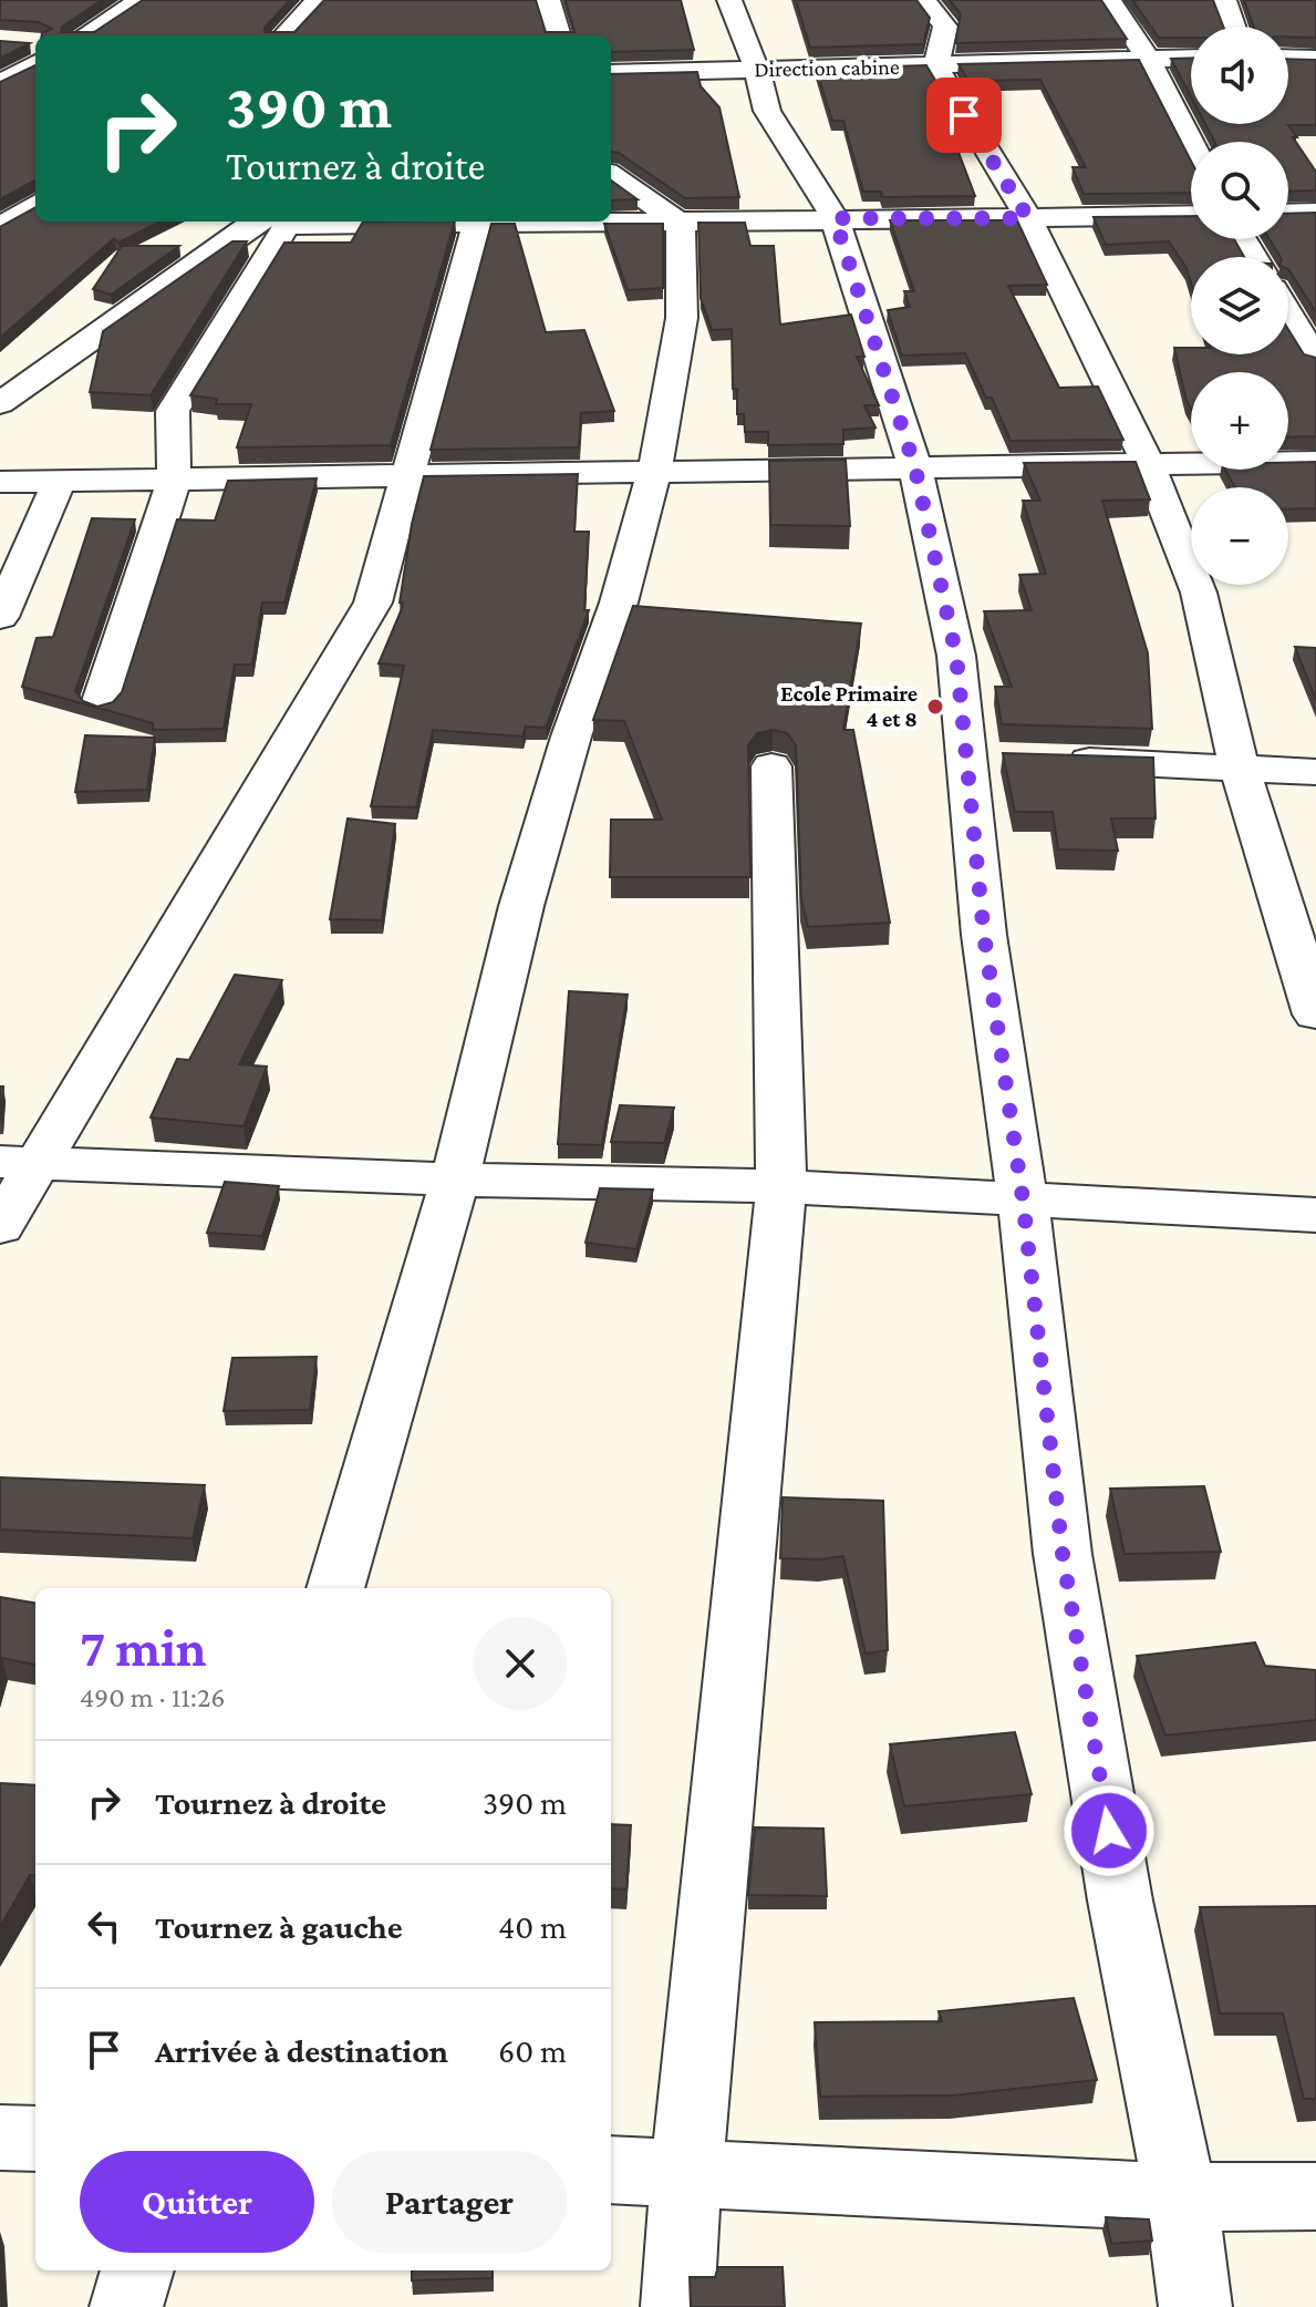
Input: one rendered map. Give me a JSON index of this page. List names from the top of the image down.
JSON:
{
  "streets": {
    "street": ["Direction cabine"]
  },
  "places": ["Ecole Primaire 4 et 8"],
  "page": {
    "map_buttons": ["+", "−"],
    "turn": ["390 m", "Tournez à droite"],
    "heading": ["7 min", "490 m · 11:26"],
    "list": [
      {
        "name": "Tournez à droite",
        "value": "390 m"
      },
      {
        "name": "Tournez à gauche",
        "value": "40 m"
      },
      {
        "name": "Arrivée à destination",
        "value": "60 m"
      }
    ],
    "buttons": ["Quitter", "Partager"]
  }
}
